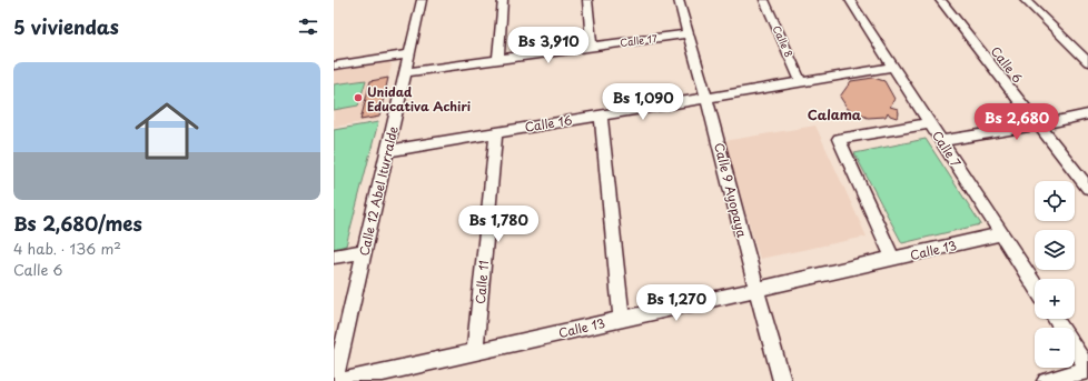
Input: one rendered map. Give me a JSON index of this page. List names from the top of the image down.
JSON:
{
  "streets": {
    "street": [
      "Calle 17",
      "Calle 8",
      "Calle 6",
      "Calle 16",
      "Calle 7",
      "Calle 9 Ayopaya",
      "Calle 12 Abel Iturralde",
      "Calle 13",
      "Calle 11"
    ]
  },
  "crossings": [
    ["Calle 17", "Calle 9 Ayopaya"],
    ["Calle 17", "Calle 12 Abel Iturralde"],
    ["Calle 8", "Calle 16"],
    ["Calle 16", "Calle 7"],
    ["Calle 16", "Calle 9 Ayopaya"],
    ["Calle 16", "Calle 12 Abel Iturralde"],
    ["Calle 16", "Calle 11"],
    ["Calle 7", "Calle 13"],
    ["Calle 9 Ayopaya", "Calle 13"],
    ["Calle 13", "Calle 11"]
  ],
  "districts": ["Calama"],
  "places": ["Unidad Educativa Achiri"],
  "page": {
    "heading": "5 viviendas",
    "price": [
      "Bs 3,910",
      "Bs 1,090",
      "Bs 2,680",
      "Bs 1,780",
      "Bs 1,270"
    ],
    "list": [
      {
        "name": "Bs 2,680/mes",
        "note": "4 hab. · 136 m² · Calle 6"
      }
    ],
    "map_buttons": ["+", "−"]
  }
}
